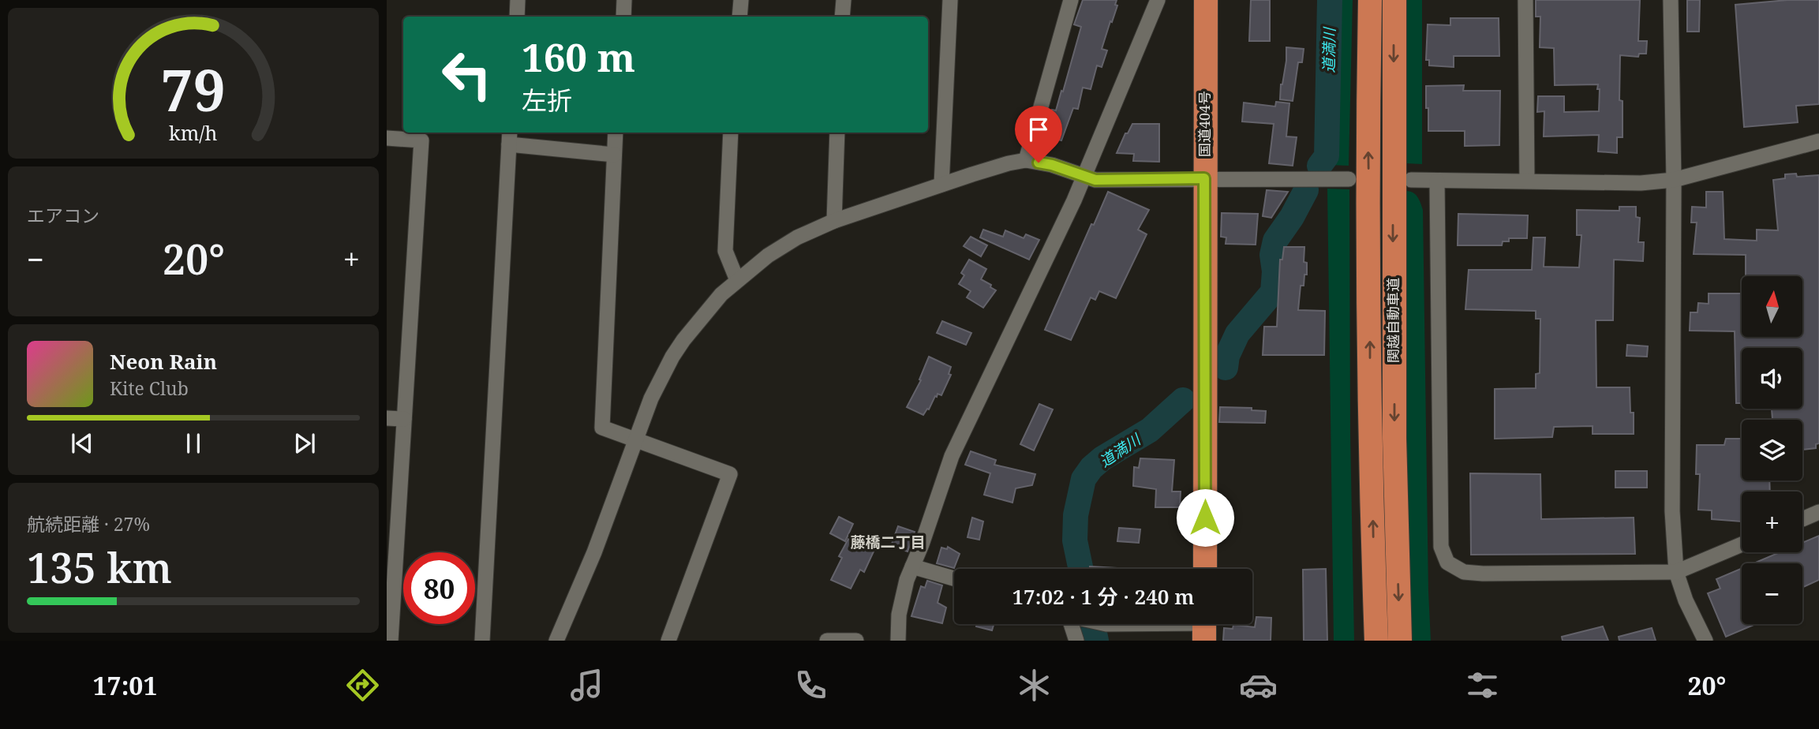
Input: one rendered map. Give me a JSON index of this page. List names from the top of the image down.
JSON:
{
  "streets": {
    "highway": ["国道404号", "関越自動車道"]
  },
  "districts": ["藤橋二丁目"],
  "water": ["道満川"],
  "north": "top",
  "page": {
    "turn": ["160 m", "左折"],
    "tile": [
      "エアコン",
      ["航続距離 · 27%", "135 km"]
    ],
    "heat": ["−", "20°", "+"],
    "map_buttons": ["+", "−"],
    "song": ["Neon Rain", "Kite Club"],
    "limit": "80",
    "trip": "17:02 · 1 分 · 240 m",
    "tabs": ["17:01", "20°"],
    "gauge": ["79", "km/h"]
  }
}
